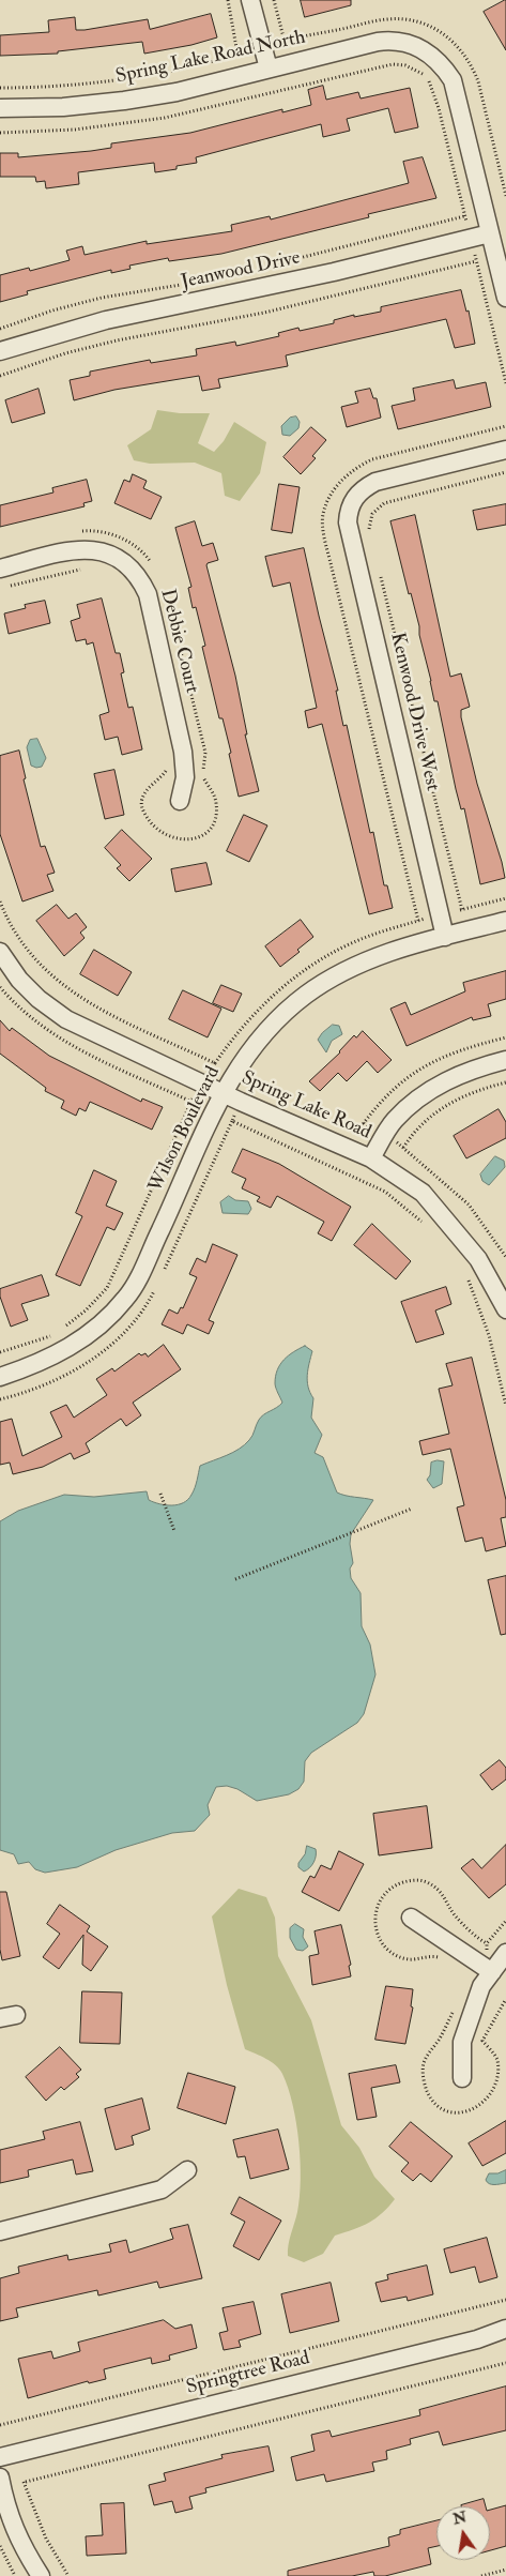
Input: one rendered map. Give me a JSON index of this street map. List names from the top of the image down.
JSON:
{
  "streets": {
    "street": [
      "Spring Lake Road North",
      "Jeanwood Drive",
      "Debbie Court",
      "Kenwood Drive West",
      "Spring Lake Road",
      "Wilson Boulevard",
      "Springtree Road"
    ]
  },
  "crossings": [
    ["Spring Lake Road North", "Jeanwood Drive"],
    ["Kenwood Drive West", "Wilson Boulevard"],
    ["Spring Lake Road", "Wilson Boulevard"]
  ],
  "north": "top"
}
